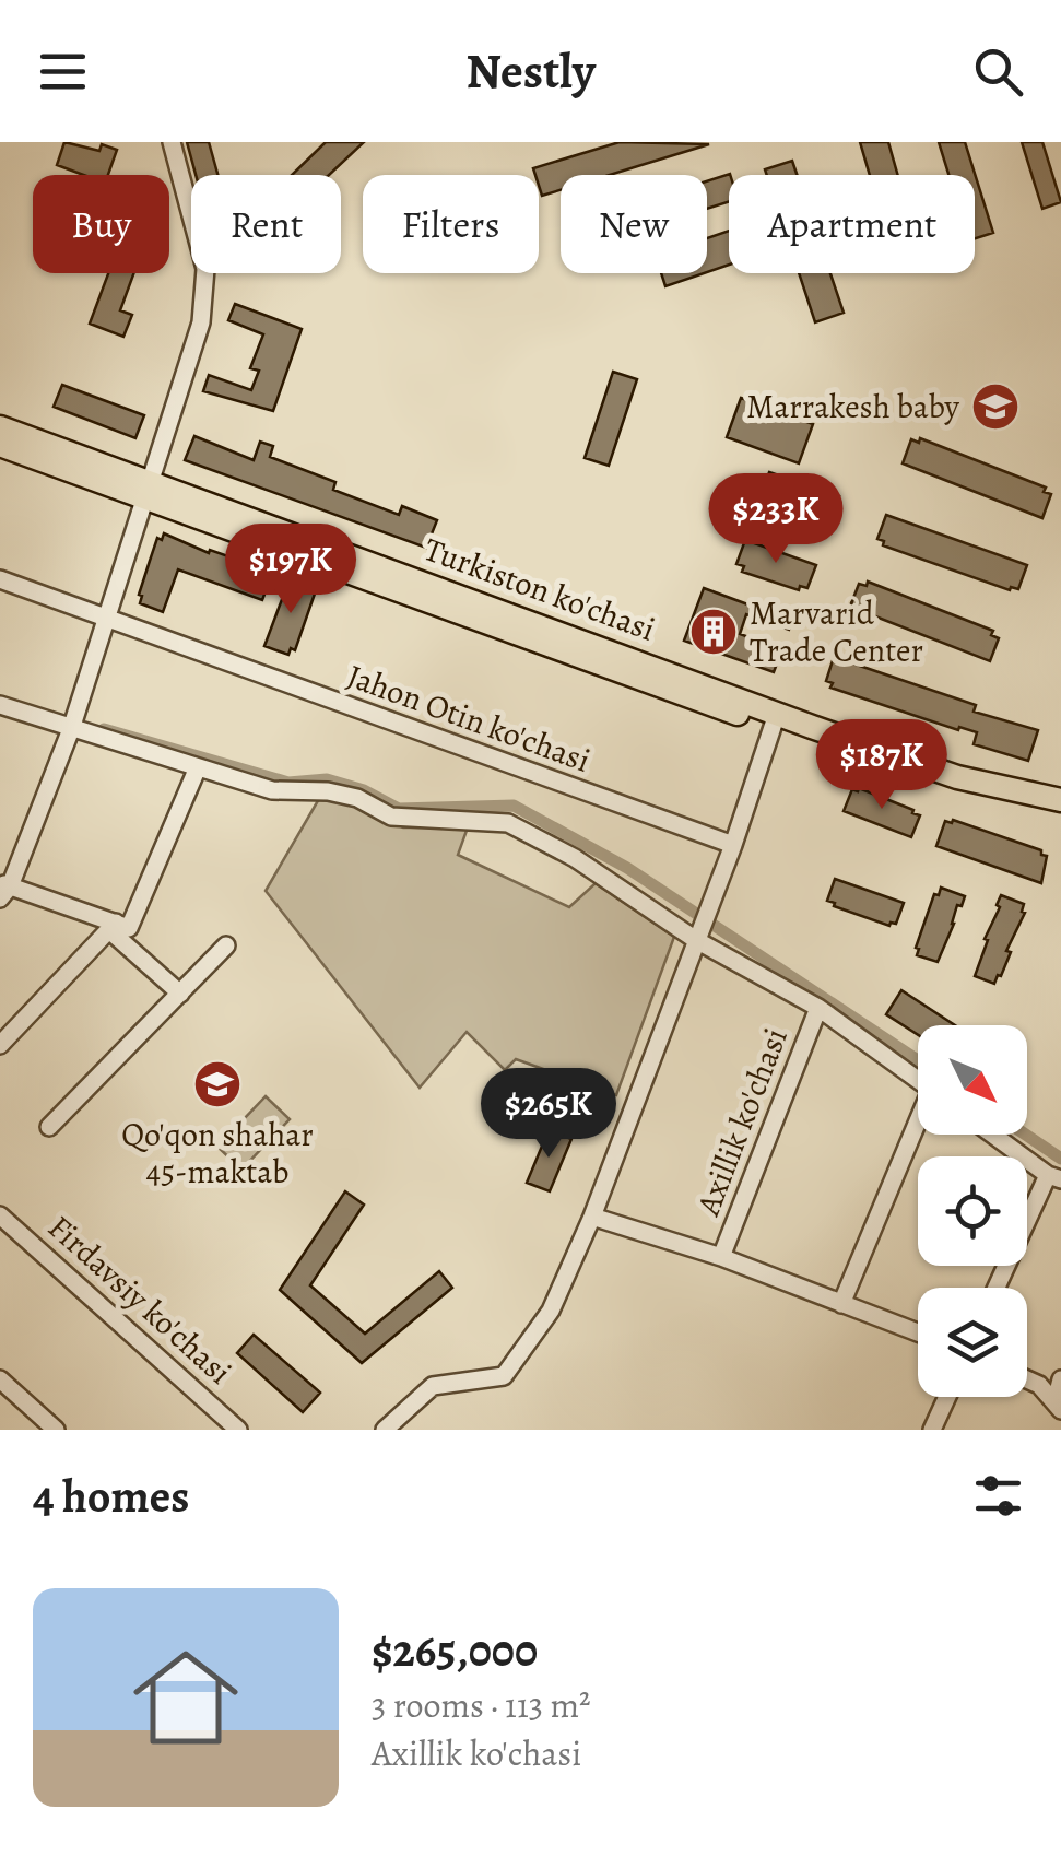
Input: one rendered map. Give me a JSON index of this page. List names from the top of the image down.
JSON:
{
  "streets": {
    "main road": ["Turkiston ko'chasi"],
    "street": ["Jahon Otin ko'chasi", "Axillik ko'chasi", "Firdavsiy ko'chasi"]
  },
  "places": {
    "school or university": ["Marrakesh baby", "Qo'qon shahar 45-maktab"],
    "building": ["Marvarid Trade Center"]
  },
  "north": "bottom right",
  "page": {
    "header": "Nestly",
    "chip": [
      "Buy",
      "Rent",
      "Filters",
      "New",
      "Apartment"
    ],
    "price": [
      "$233K",
      "$197K",
      "$187K",
      "$265K"
    ],
    "heading": "4 homes",
    "list": [
      {
        "name": "$265,000",
        "note": "3 rooms · 113 m² · Axillik ko'chasi"
      }
    ]
  }
}
